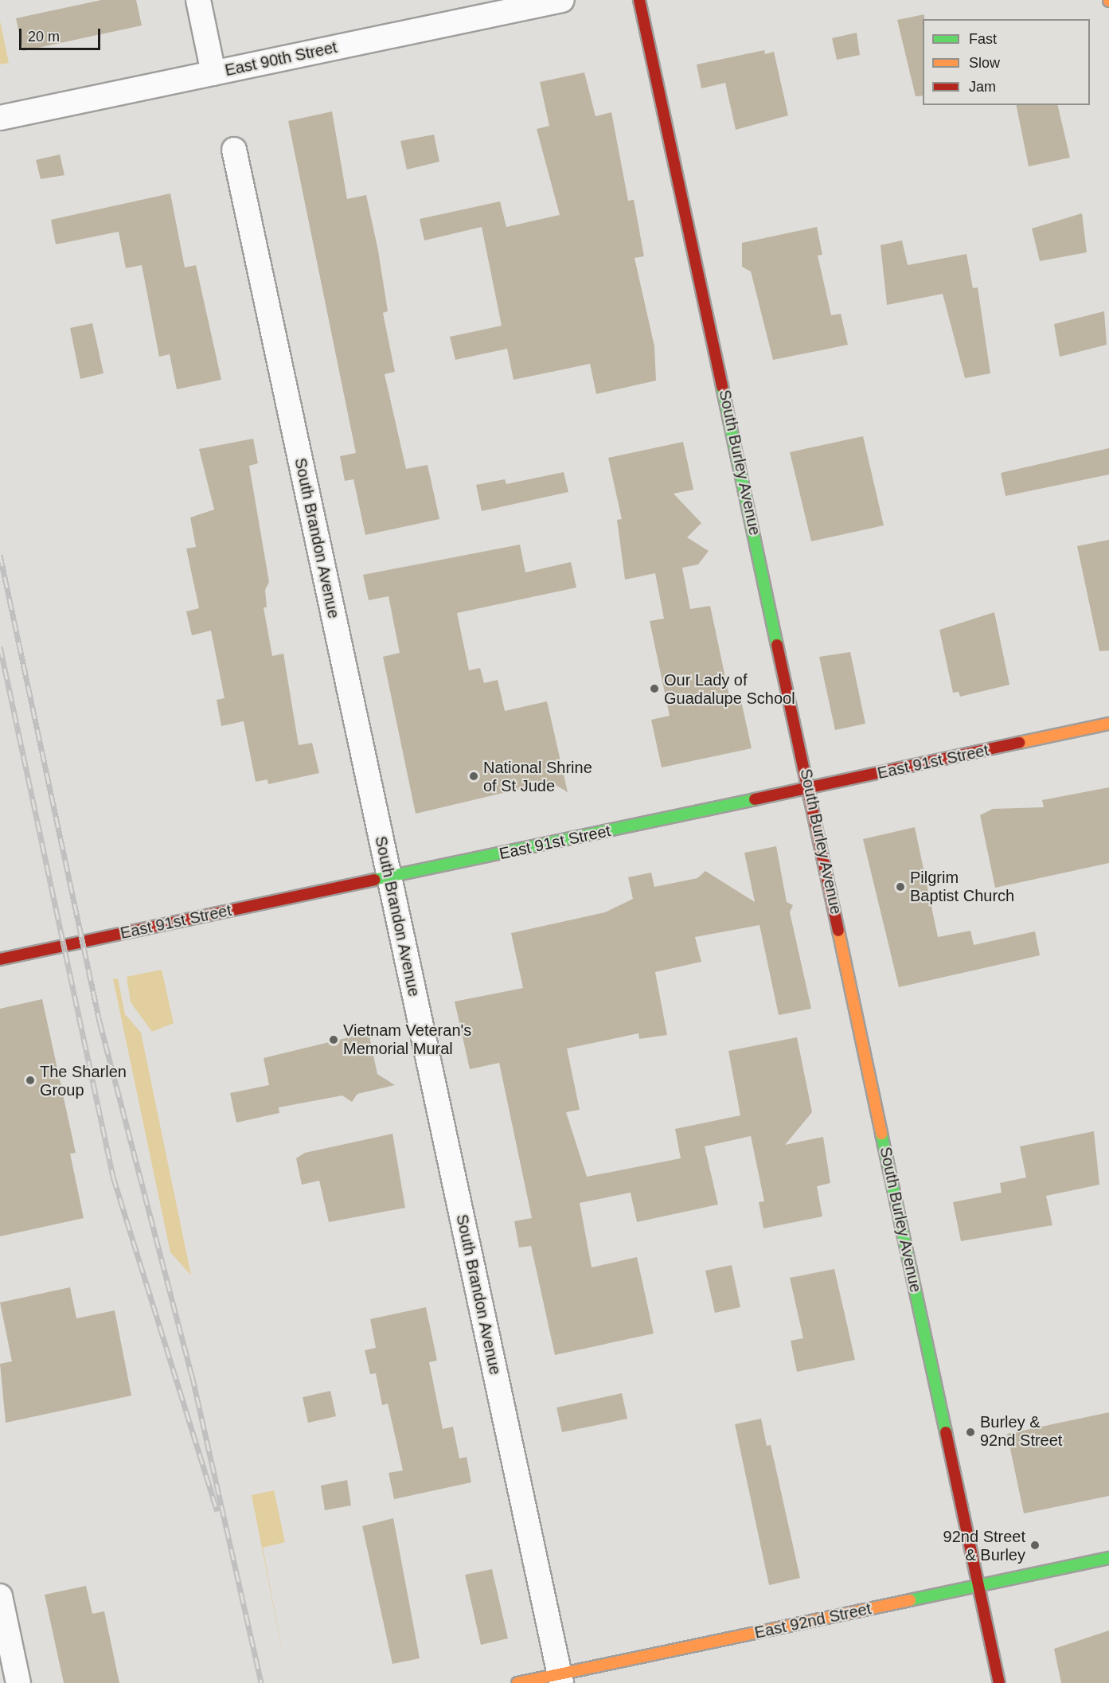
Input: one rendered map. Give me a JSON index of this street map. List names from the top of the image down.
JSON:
{
  "streets": {
    "street": [
      "East 90th Street",
      "South Burley Avenue",
      "South Brandon Avenue",
      "East 91st Street",
      "East 92nd Street"
    ]
  },
  "crossings": [
    ["South Burley Avenue", "East 91st Street"],
    ["South Burley Avenue", "East 92nd Street"],
    ["South Brandon Avenue", "East 91st Street"],
    ["South Brandon Avenue", "East 92nd Street"]
  ],
  "places": [
    "Our Lady of Guadalupe School",
    "National Shrine of St Jude",
    "Pilgrim Baptist Church",
    "Vietnam Veteran's Memorial Mural",
    "The Sharlen Group",
    "Burley & 92nd Street",
    "92nd Street & Burley"
  ],
  "legend": ["Fast", "Slow", "Jam"],
  "scale_bar": "20 m"
}
